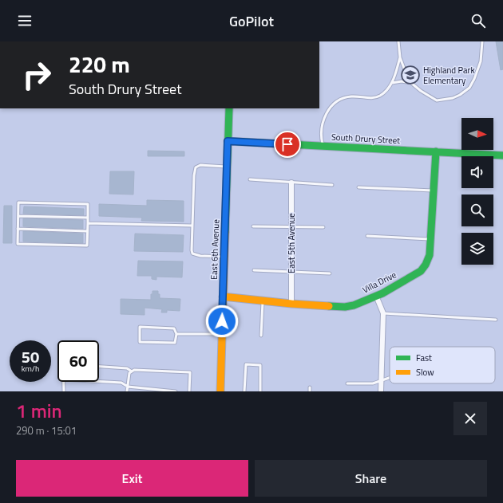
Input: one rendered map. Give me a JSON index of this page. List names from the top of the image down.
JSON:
{
  "streets": {
    "street": [
      "South Drury Street",
      "East 5th Avenue",
      "East 6th Avenue",
      "Villa Drive"
    ]
  },
  "crossings": [
    ["South Drury Street", "East 6th Avenue"],
    ["South Drury Street", "Villa Drive"],
    ["East 5th Avenue", "Villa Drive"],
    ["East 6th Avenue", "Villa Drive"]
  ],
  "places": {
    "school or university": ["Highland Park Elementary"]
  },
  "legend": ["Fast", "Slow"],
  "north": "right",
  "page": {
    "header": "GoPilot",
    "turn": ["220 m", "South Drury Street"],
    "speed": "50 km/h",
    "limit": "60",
    "heading": ["1 min", "290 m · 15:01"],
    "buttons": ["Exit", "Share"]
  }
}
